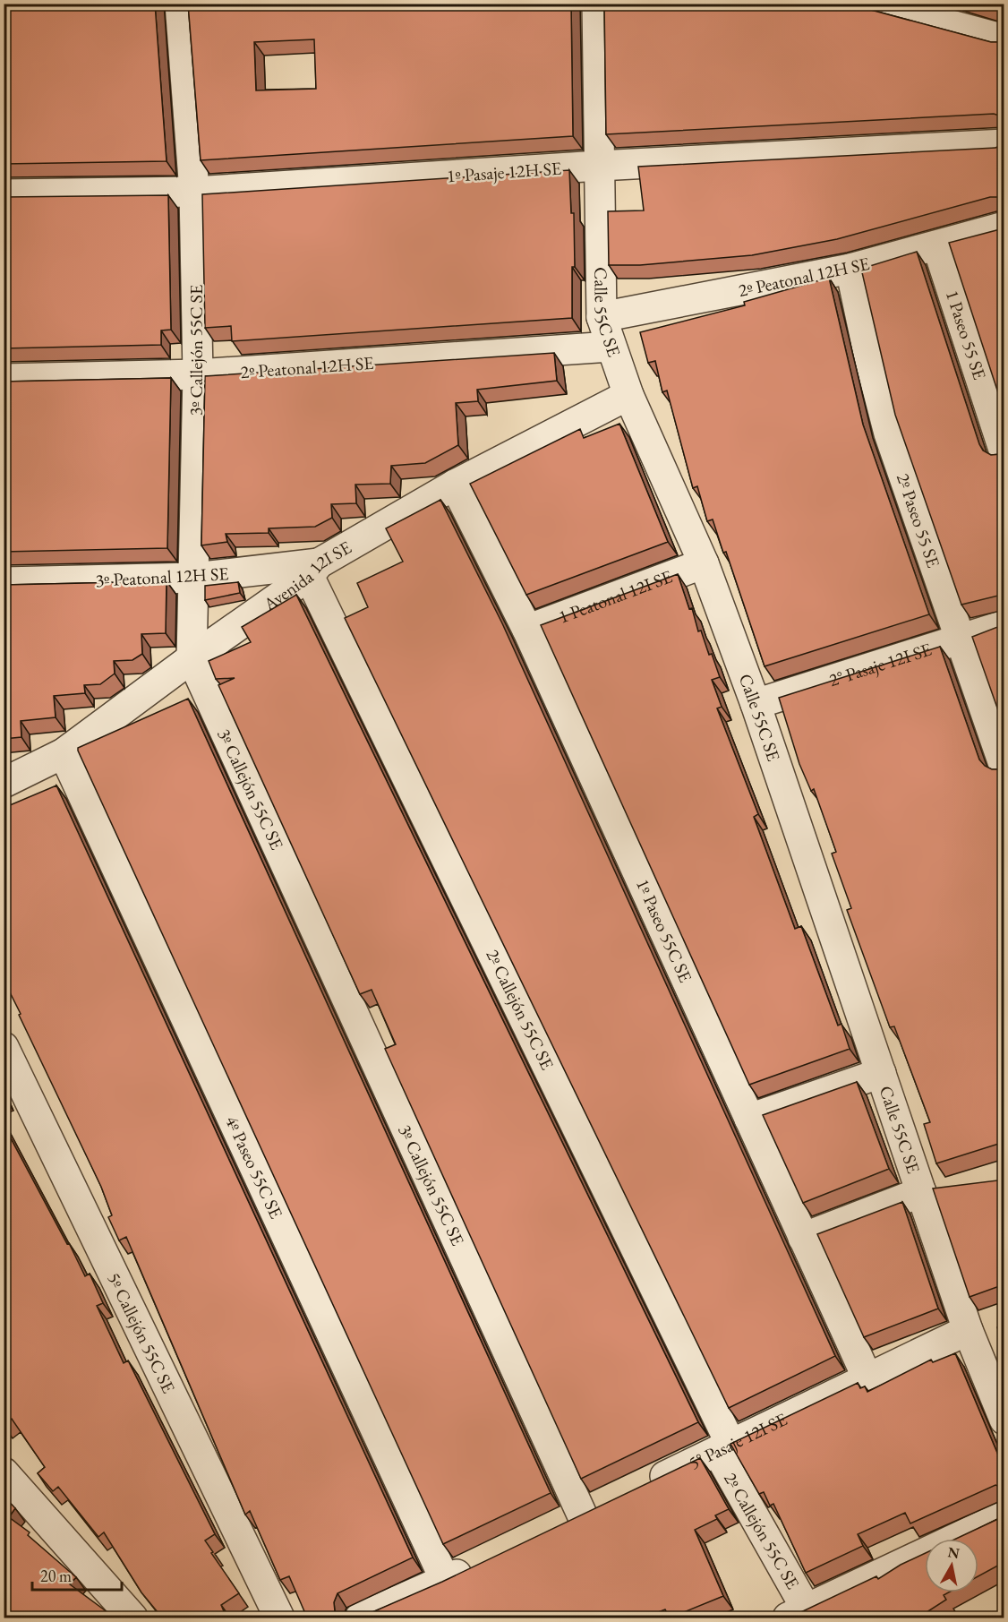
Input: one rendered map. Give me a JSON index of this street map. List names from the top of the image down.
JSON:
{
  "streets": {
    "street": [
      "1º Pasaje 12H SE",
      "2º Peatonal 12H SE",
      "Calle 55C SE",
      "1 Paseo 55 SE",
      "3º Callejón 55C SE",
      "2º Paseo 55 SE",
      "Avenida 12I SE",
      "3º Peatonal 12H SE",
      "1 Peatonal 12I SE",
      "2° Pasaje 12I SE",
      "1º Paseo 55C SE",
      "2º Callejón 55C SE",
      "4º Paseo 55C SE",
      "5º Callejón 55C SE",
      "5° Pasaje 12I SE"
    ]
  },
  "crossings": [
    ["1º Pasaje 12H SE", "Calle 55C SE"],
    ["1º Pasaje 12H SE", "3º Callejón 55C SE"],
    ["2º Peatonal 12H SE", "Calle 55C SE"],
    ["2º Peatonal 12H SE", "1 Paseo 55 SE"],
    ["2º Peatonal 12H SE", "3º Callejón 55C SE"],
    ["2º Peatonal 12H SE", "2º Paseo 55 SE"],
    ["Calle 55C SE", "Avenida 12I SE"],
    ["Calle 55C SE", "1 Peatonal 12I SE"],
    ["Calle 55C SE", "2° Pasaje 12I SE"],
    ["Calle 55C SE", "5° Pasaje 12I SE"],
    ["3º Callejón 55C SE", "Avenida 12I SE"],
    ["3º Callejón 55C SE", "3º Peatonal 12H SE"],
    ["2º Paseo 55 SE", "2° Pasaje 12I SE"],
    ["Avenida 12I SE", "3º Peatonal 12H SE"],
    ["Avenida 12I SE", "1º Paseo 55C SE"],
    ["Avenida 12I SE", "2º Callejón 55C SE"],
    ["Avenida 12I SE", "4º Paseo 55C SE"],
    ["3º Peatonal 12H SE", "2º Callejón 55C SE"],
    ["1 Peatonal 12I SE", "1º Paseo 55C SE"],
    ["1º Paseo 55C SE", "5° Pasaje 12I SE"],
    ["2º Callejón 55C SE", "5° Pasaje 12I SE"]
  ],
  "scale_bar": "20 m",
  "north": "top"
}
